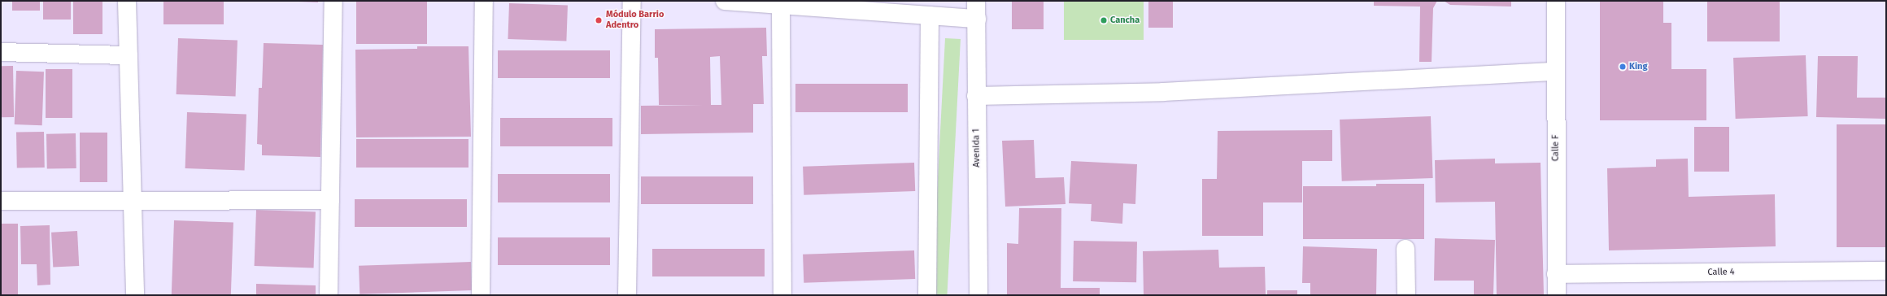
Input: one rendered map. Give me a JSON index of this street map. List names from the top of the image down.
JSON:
{
  "streets": {
    "street": ["Avenida 1", "Calle F", "Calle 4"]
  },
  "crossings": [
    ["Calle F", "Calle 4"]
  ],
  "places": ["Módulo Barrio Adentro", "Cancha", "King"]
}
